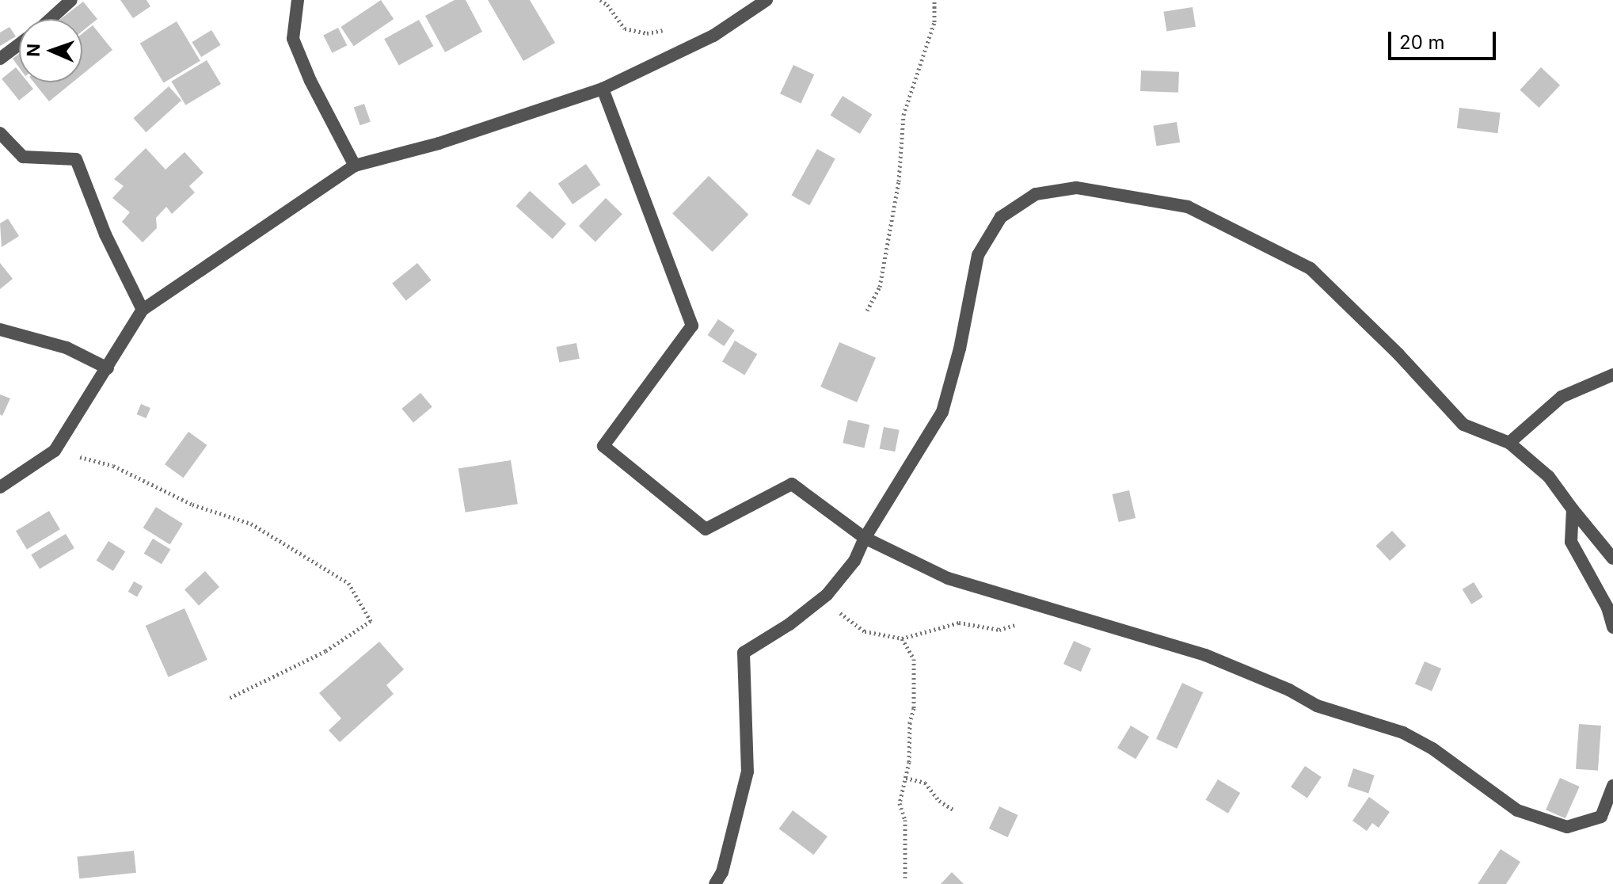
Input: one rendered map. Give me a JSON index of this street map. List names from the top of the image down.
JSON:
{
  "scale_bar": "20 m",
  "north": "left"
}
